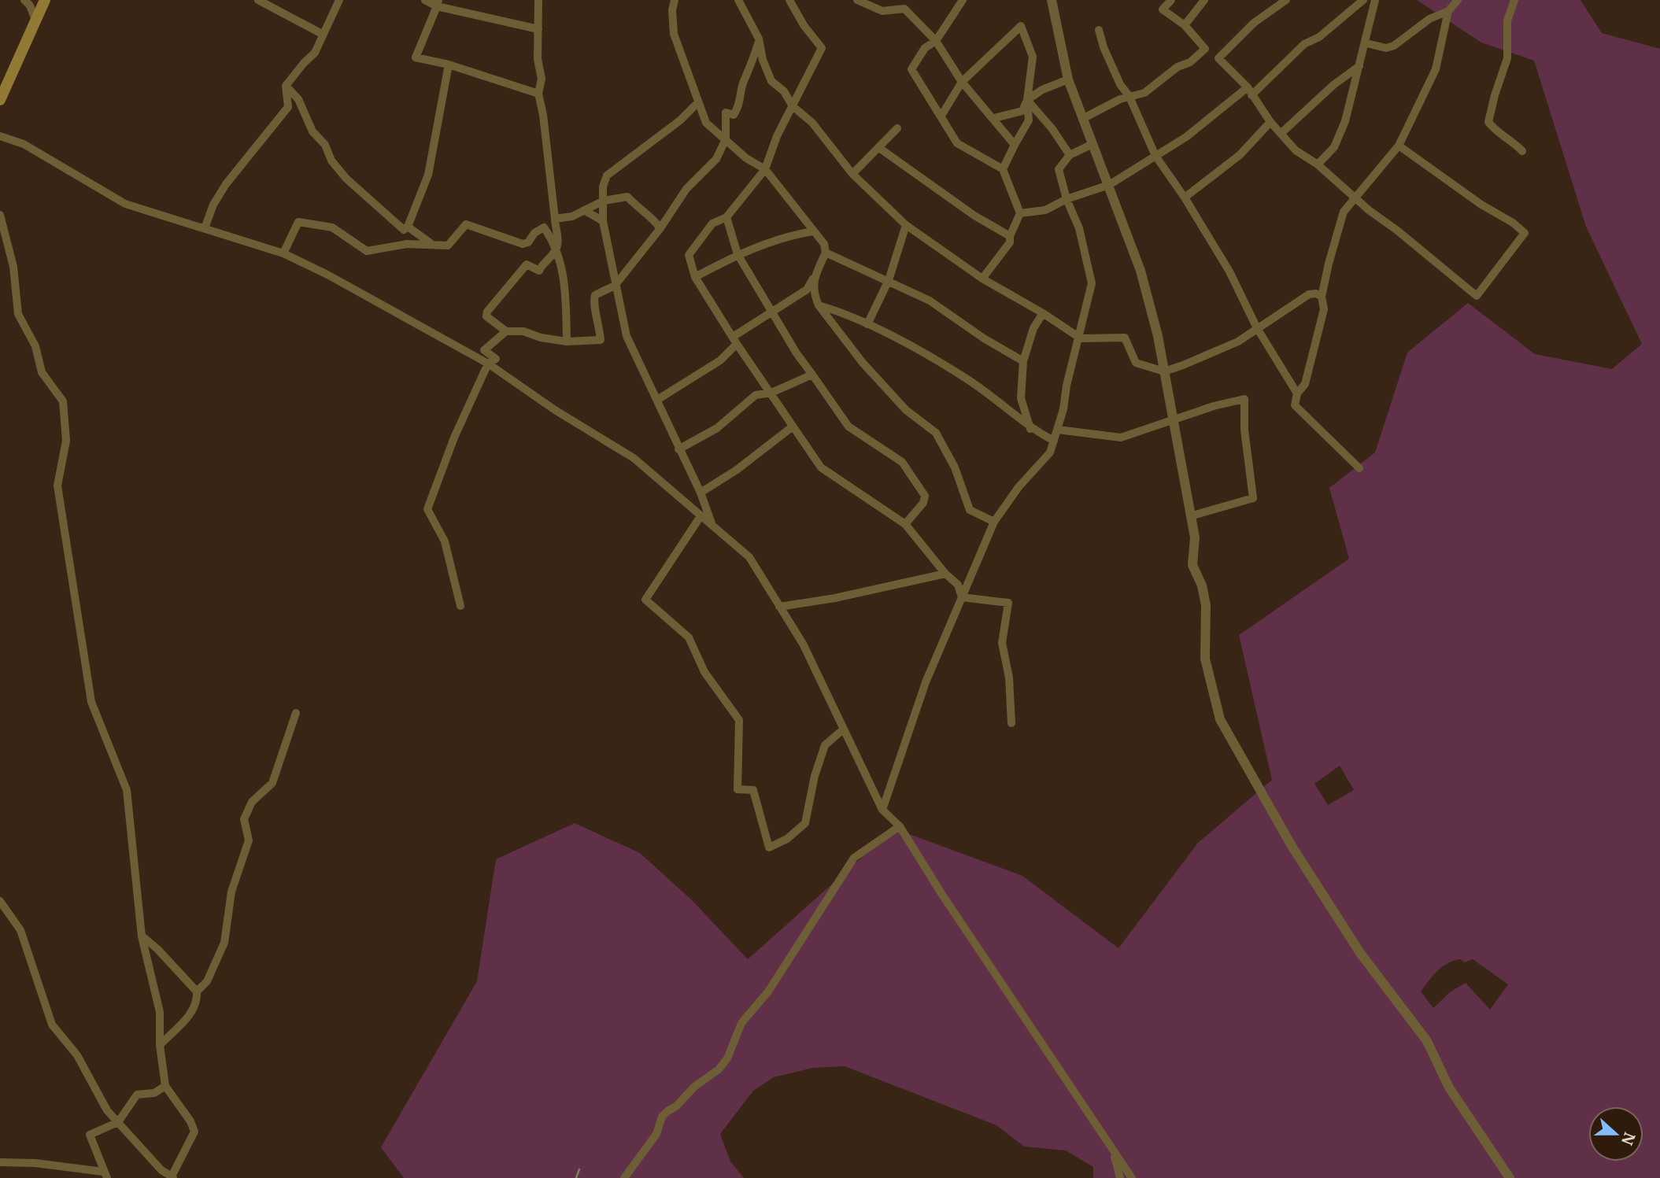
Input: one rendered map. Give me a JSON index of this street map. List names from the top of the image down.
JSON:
{
  "north": "right"
}
